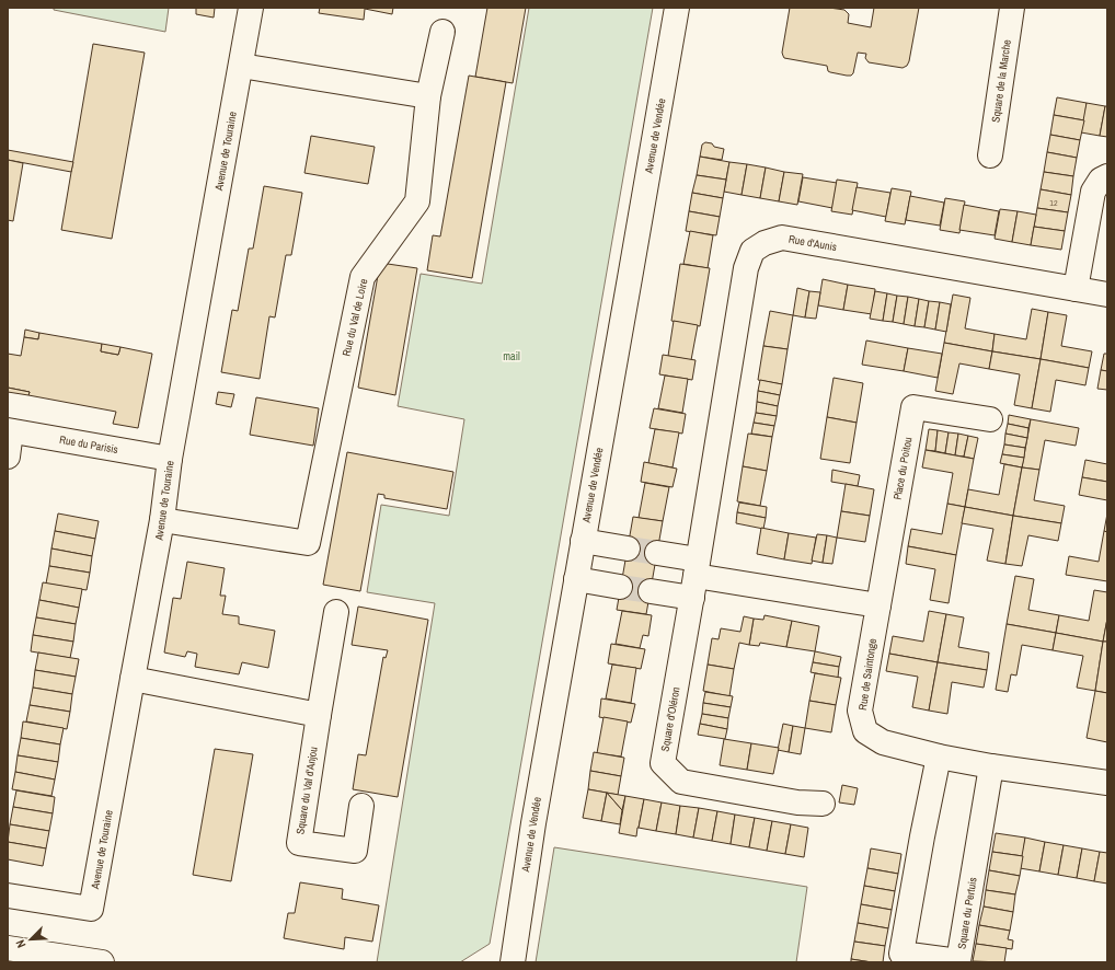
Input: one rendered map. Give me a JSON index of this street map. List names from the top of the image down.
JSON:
{
  "streets": {
    "street": [
      "Square de la Marche",
      "Avenue de Vendée",
      "Avenue de Touraine",
      "Rue d'Aunis",
      "Rue du Val de Loire",
      "Rue du Parisis",
      "Place du Poitou",
      "Rue de Saintonge",
      "Square d'Oléron",
      "Square du Val d'Anjou",
      "Square du Pertuis"
    ]
  },
  "crossings": [
    ["Avenue de Touraine", "Rue du Val de Loire"],
    ["Avenue de Touraine", "Rue du Parisis"],
    ["Rue d'Aunis", "Square d'Oléron"],
    ["Place du Poitou", "Rue de Saintonge"],
    ["Rue de Saintonge", "Square du Pertuis"]
  ],
  "parks": ["mail"],
  "house_numbers": ["12"],
  "north": "bottom left"
}
